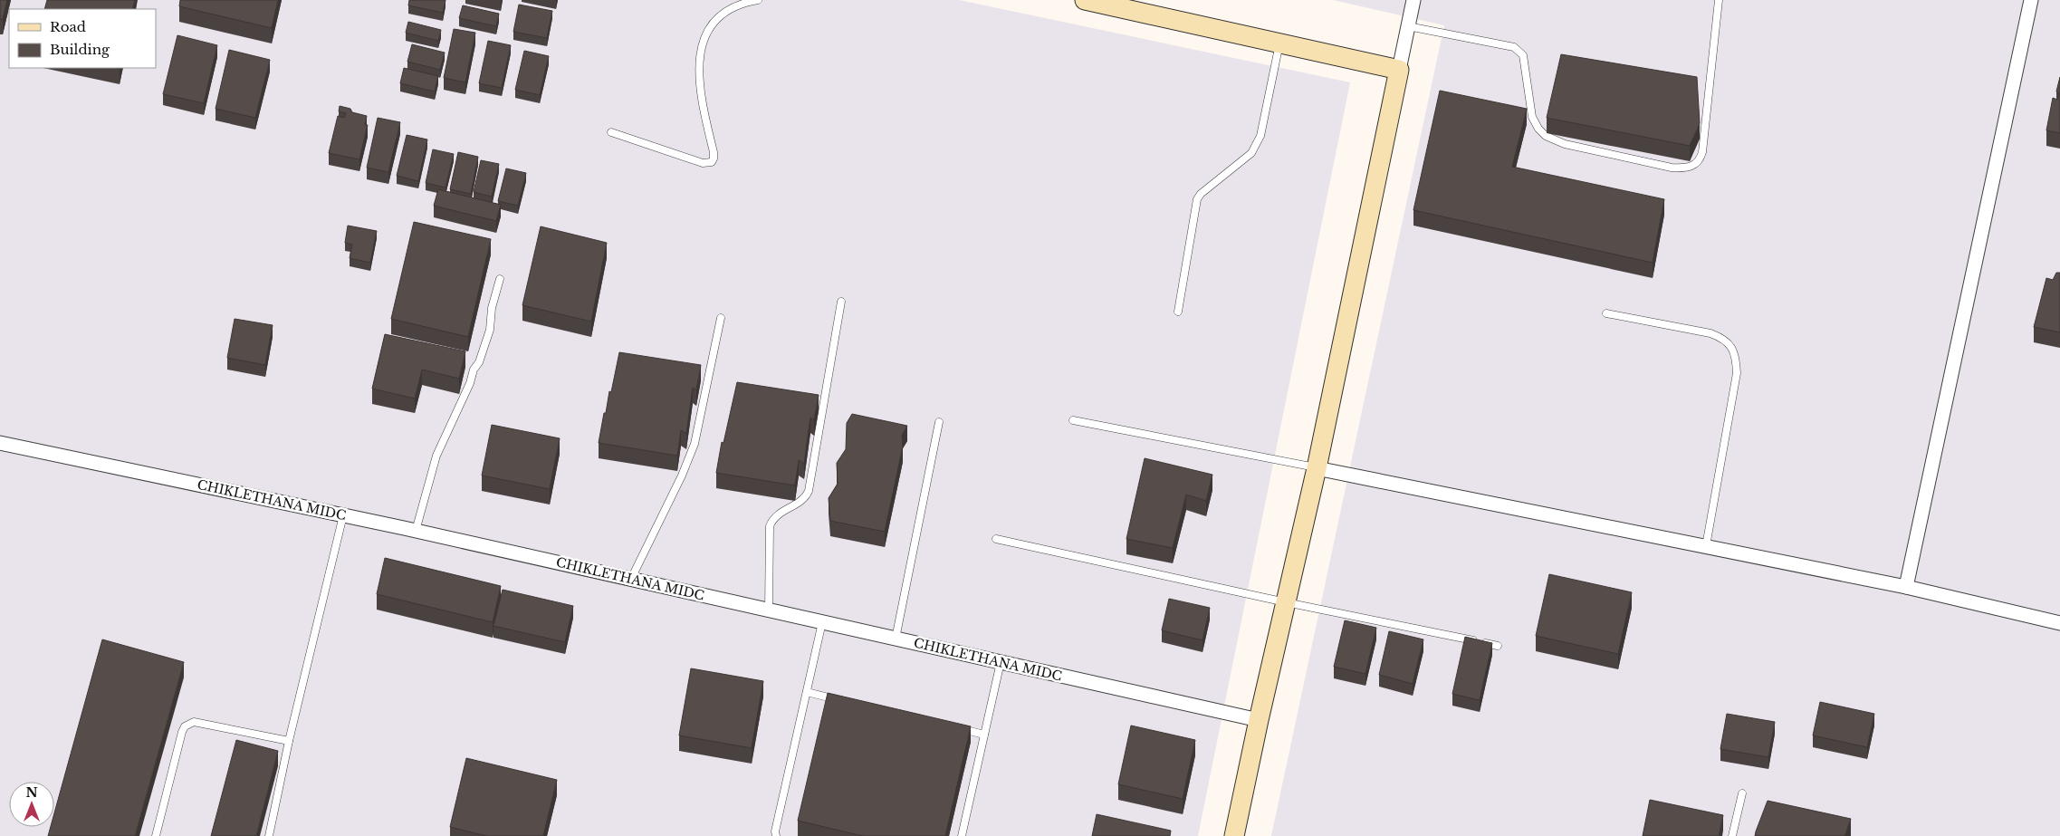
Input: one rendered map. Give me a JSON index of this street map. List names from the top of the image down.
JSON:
{
  "streets": {
    "street": ["CHIKLETHANA MIDC"]
  },
  "legend": ["Road", "Building"],
  "north": "top"
}
